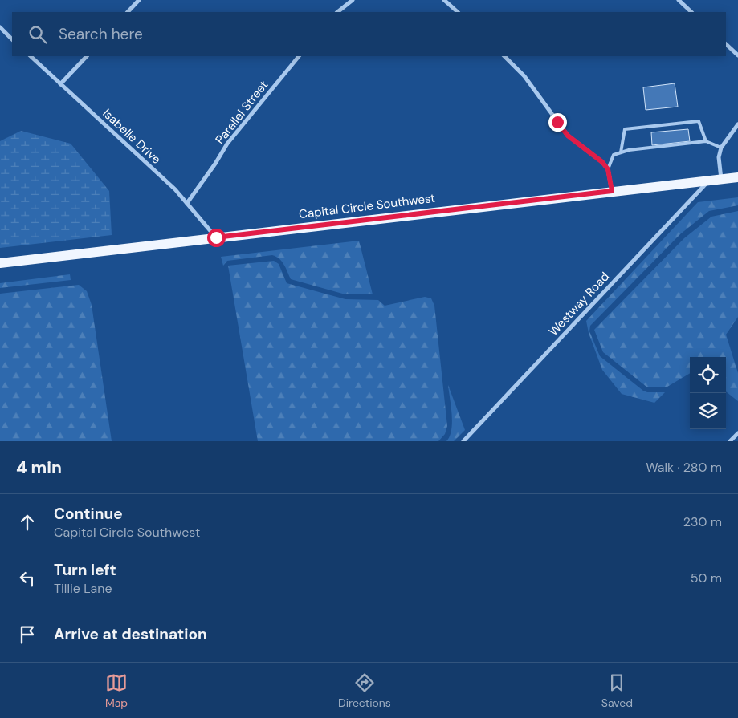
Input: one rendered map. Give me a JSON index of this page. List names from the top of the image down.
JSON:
{
  "streets": {
    "main road": ["Capital Circle Southwest"],
    "street": ["Parallel Street", "Isabelle Drive", "Westway Road"]
  },
  "crossings": [
    ["Parallel Street", "Isabelle Drive"],
    ["Isabelle Drive", "Capital Circle Southwest"],
    ["Capital Circle Southwest", "Westway Road"]
  ],
  "page": {
    "search": "Search here",
    "heading": ["4 min", "Walk · 280 m"],
    "list": [
      ["Continue", "Capital Circle Southwest", "230 m"],
      ["Turn left", "Tillie Lane", "50 m"],
      "Arrive at destination"
    ],
    "nav": ["Map", "Directions", "Saved"]
  }
}
